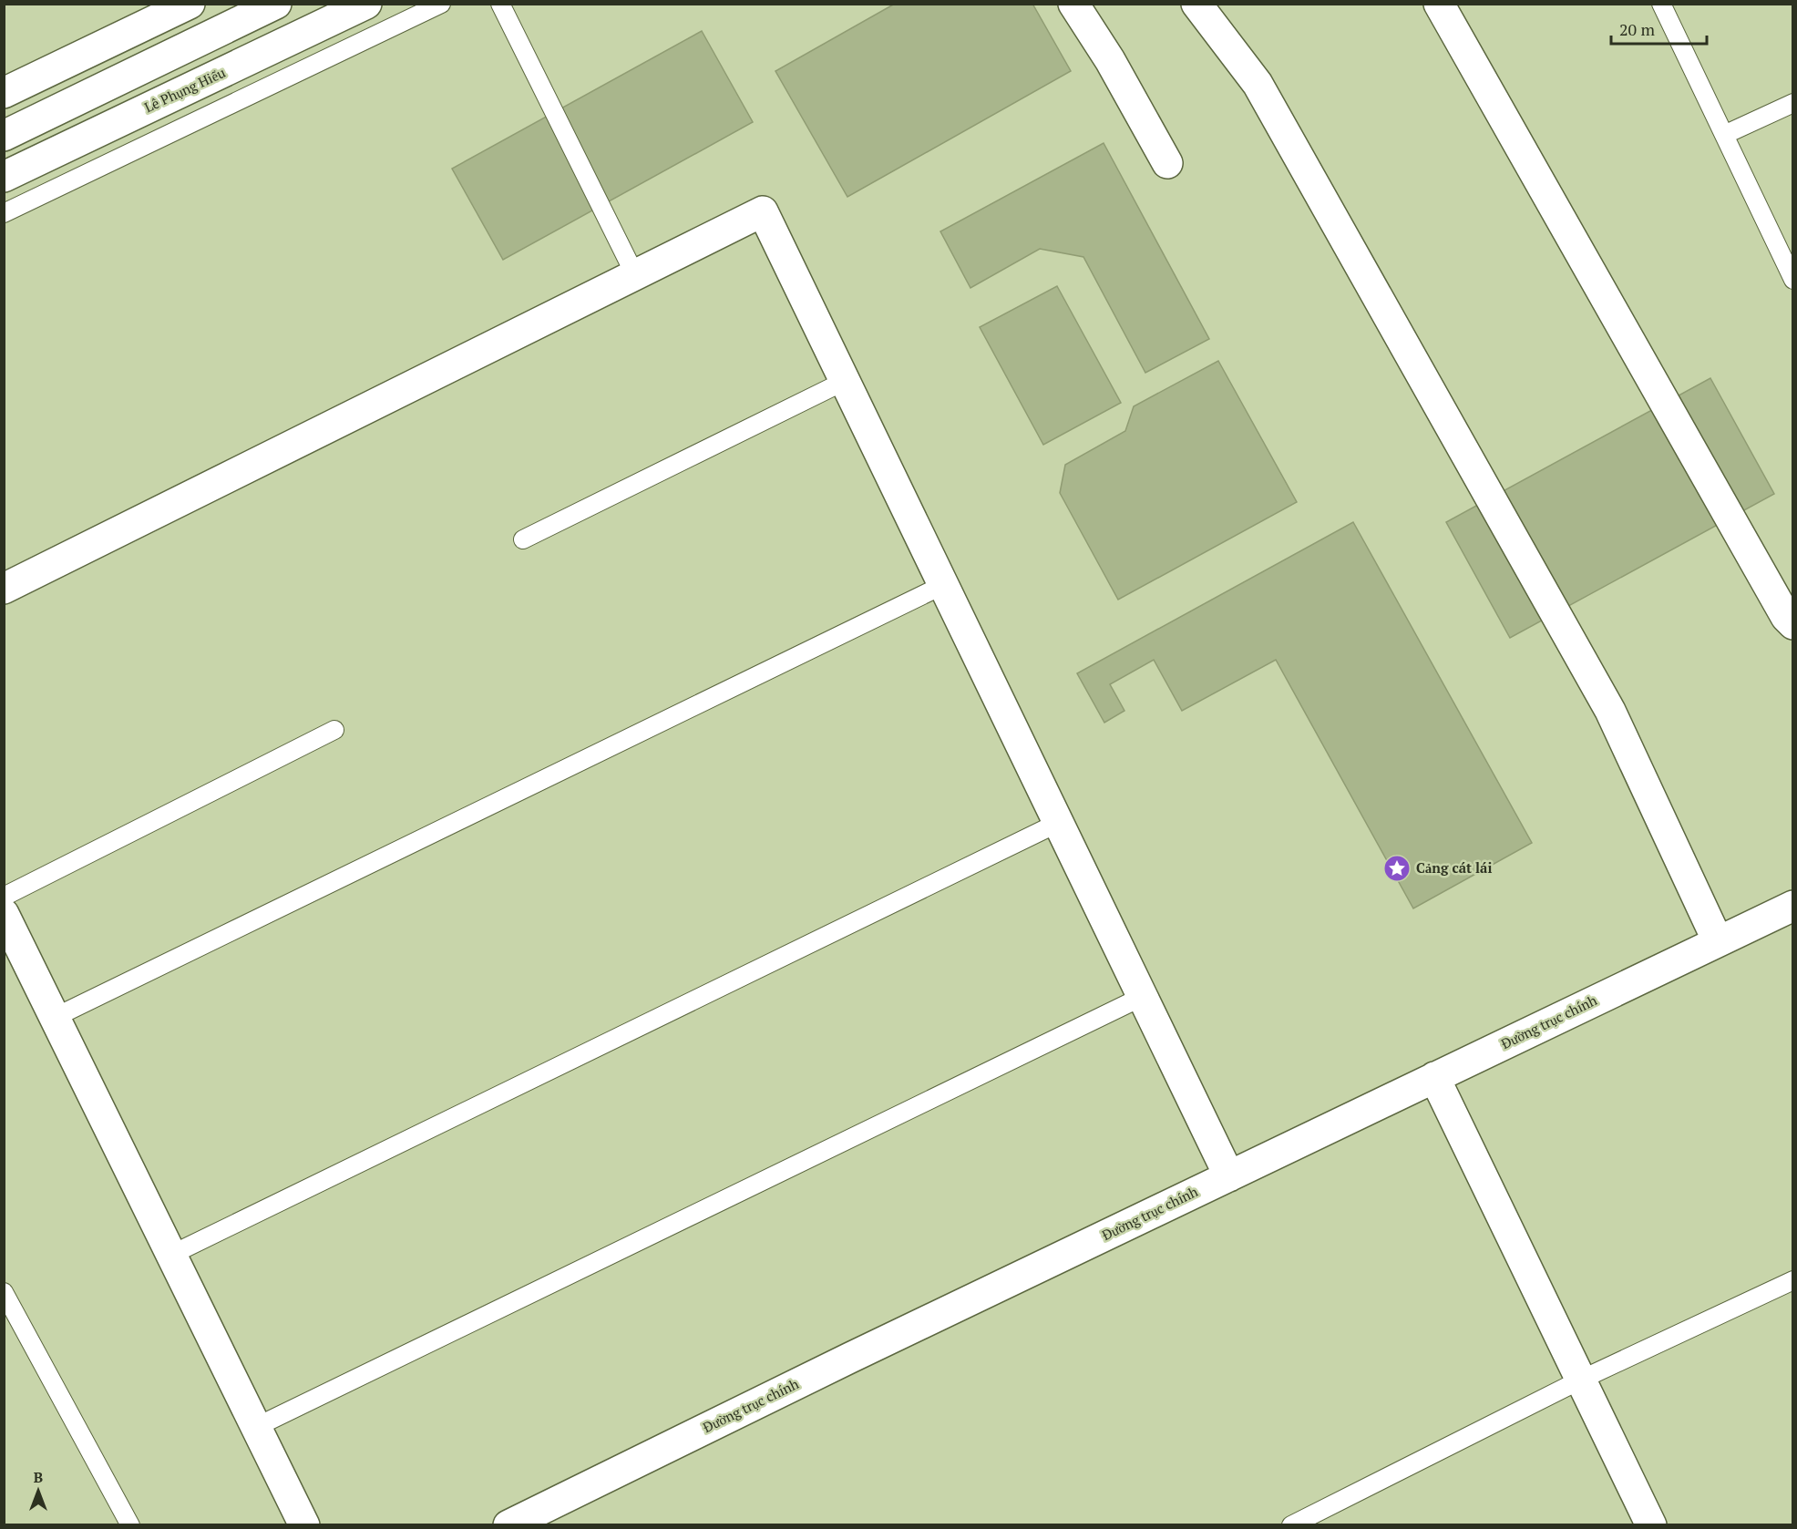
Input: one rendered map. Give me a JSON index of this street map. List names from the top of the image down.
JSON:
{
  "streets": {
    "street": ["Lê Phụng Hiểu", "Đường trục chính"]
  },
  "places": {
    "place": ["Cảng cát lái"]
  },
  "scale_bar": "20 m",
  "north": "top"
}
